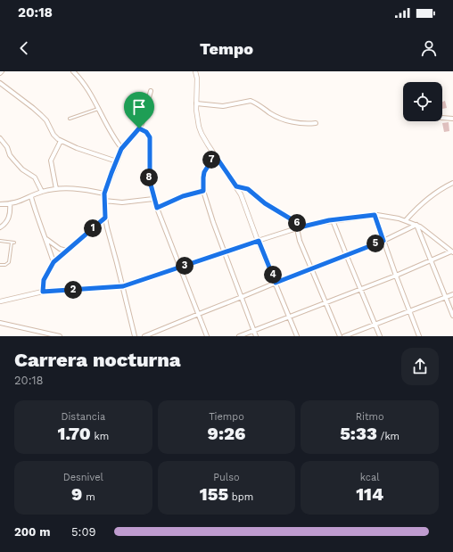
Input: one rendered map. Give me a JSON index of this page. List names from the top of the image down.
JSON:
{
  "page": {
    "status": "20:18",
    "header": "Tempo",
    "pins": [
      "7",
      "8",
      "6",
      "1",
      "5",
      "3",
      "4",
      "2"
    ],
    "heading": ["Carrera nocturna", "20:18"],
    "stats": [
      ["Distancia", "1.70 km"],
      ["Tiempo", "9:26"],
      ["Ritmo", "5:33 /km"],
      ["Desnivel", "9 m"],
      ["Pulso", "155 bpm"],
      ["kcal", "114"]
    ],
    "list": [
      {
        "name": "200 m",
        "note": "5:09"
      }
    ]
  }
}
